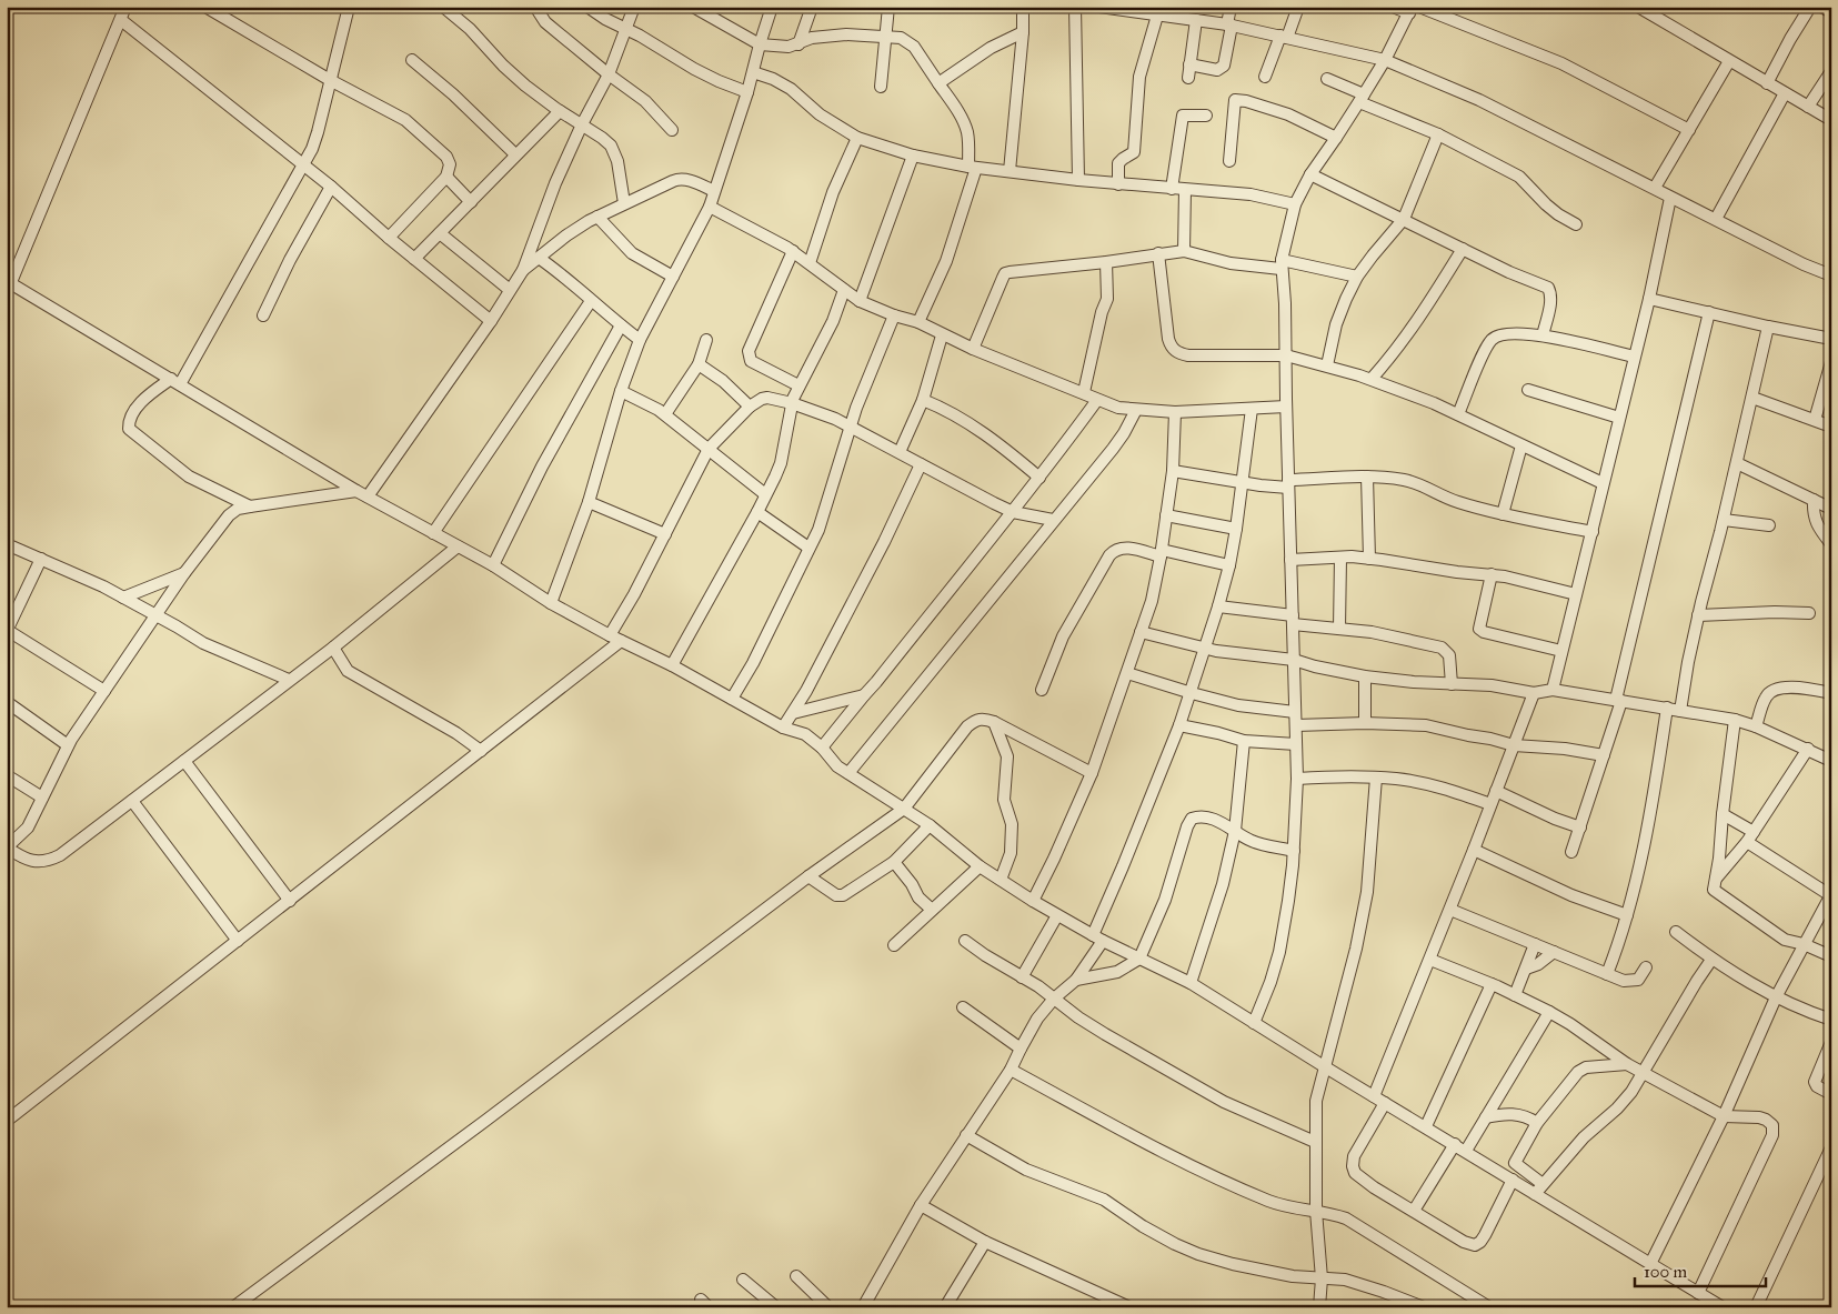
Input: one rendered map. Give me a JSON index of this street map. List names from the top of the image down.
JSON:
{
  "scale_bar": "100 m"
}
